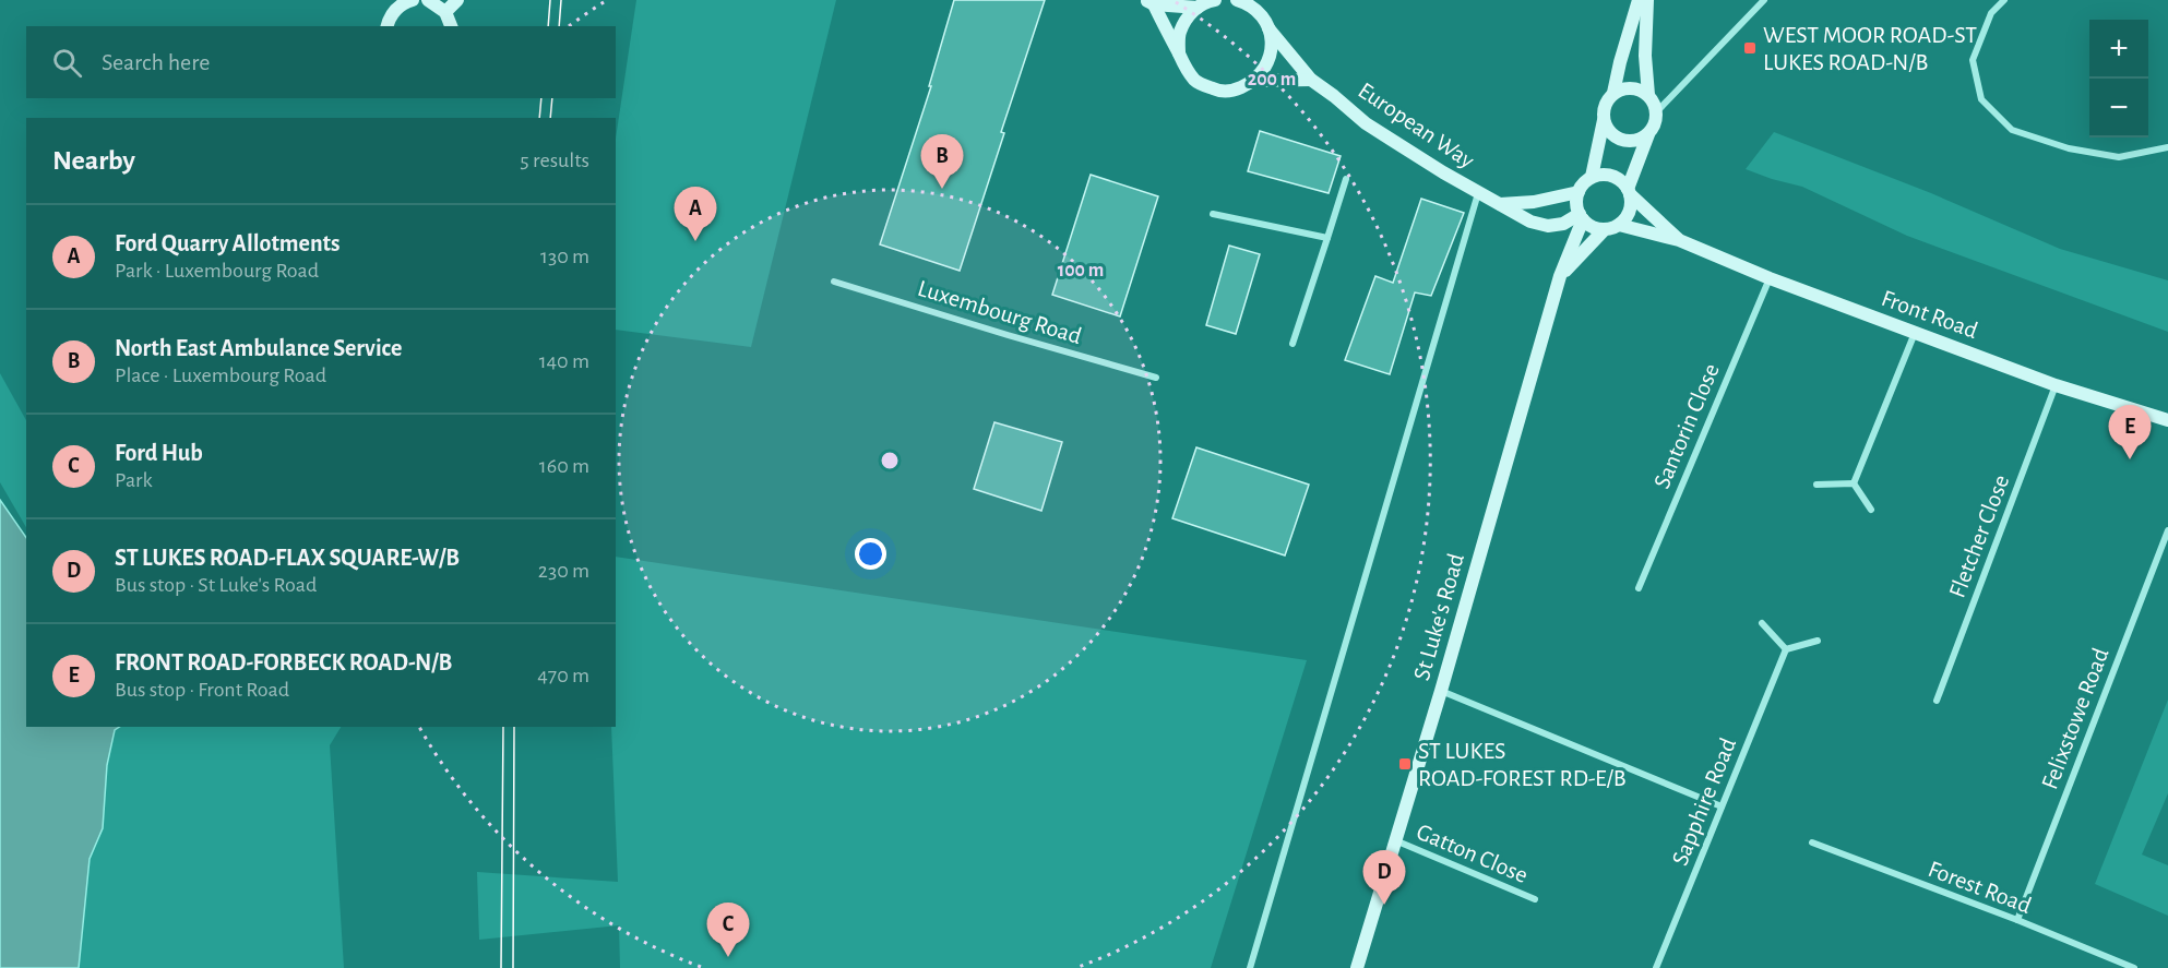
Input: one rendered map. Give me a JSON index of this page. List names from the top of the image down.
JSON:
{
  "streets": {
    "main road": ["European Way", "Front Road", "St Luke's Road"],
    "street": [
      "Luxembourg Road",
      "Santorin Close",
      "Fletcher Close",
      "Felixstowe Road",
      "Sapphire Road",
      "Gatton Close",
      "Forest Road"
    ]
  },
  "crossings": [
    ["European Way", "St Luke's Road"],
    ["Front Road", "Santorin Close"],
    ["Front Road", "Fletcher Close"],
    ["St Luke's Road", "Gatton Close"],
    ["Felixstowe Road", "Forest Road"]
  ],
  "places": {
    "transit": ["WEST MOOR ROAD-ST LUKES ROAD-N/B", "ST LUKES ROAD-FOREST RD-E/B"]
  },
  "page": {
    "map_buttons": ["+", "−"],
    "search": "Search here",
    "heading": ["Nearby", "5 results"],
    "pins": [
      "B",
      "A",
      "E",
      "D",
      "C"
    ],
    "list": [
      {
        "mark": "A",
        "name": "Ford Quarry Allotments",
        "note": "Park · Luxembourg Road",
        "value": "130 m"
      },
      {
        "mark": "B",
        "name": "North East Ambulance Service",
        "note": "Place · Luxembourg Road",
        "value": "140 m"
      },
      {
        "mark": "C",
        "name": "Ford Hub",
        "note": "Park",
        "value": "160 m"
      },
      {
        "mark": "D",
        "name": "ST LUKES ROAD-FLAX SQUARE-W/B",
        "note": "Bus stop · St Luke's Road",
        "value": "230 m"
      },
      {
        "mark": "E",
        "name": "FRONT ROAD-FORBECK ROAD-N/B",
        "note": "Bus stop · Front Road",
        "value": "470 m"
      }
    ]
  },
  "rings": ["200 m", "100 m"]
}
